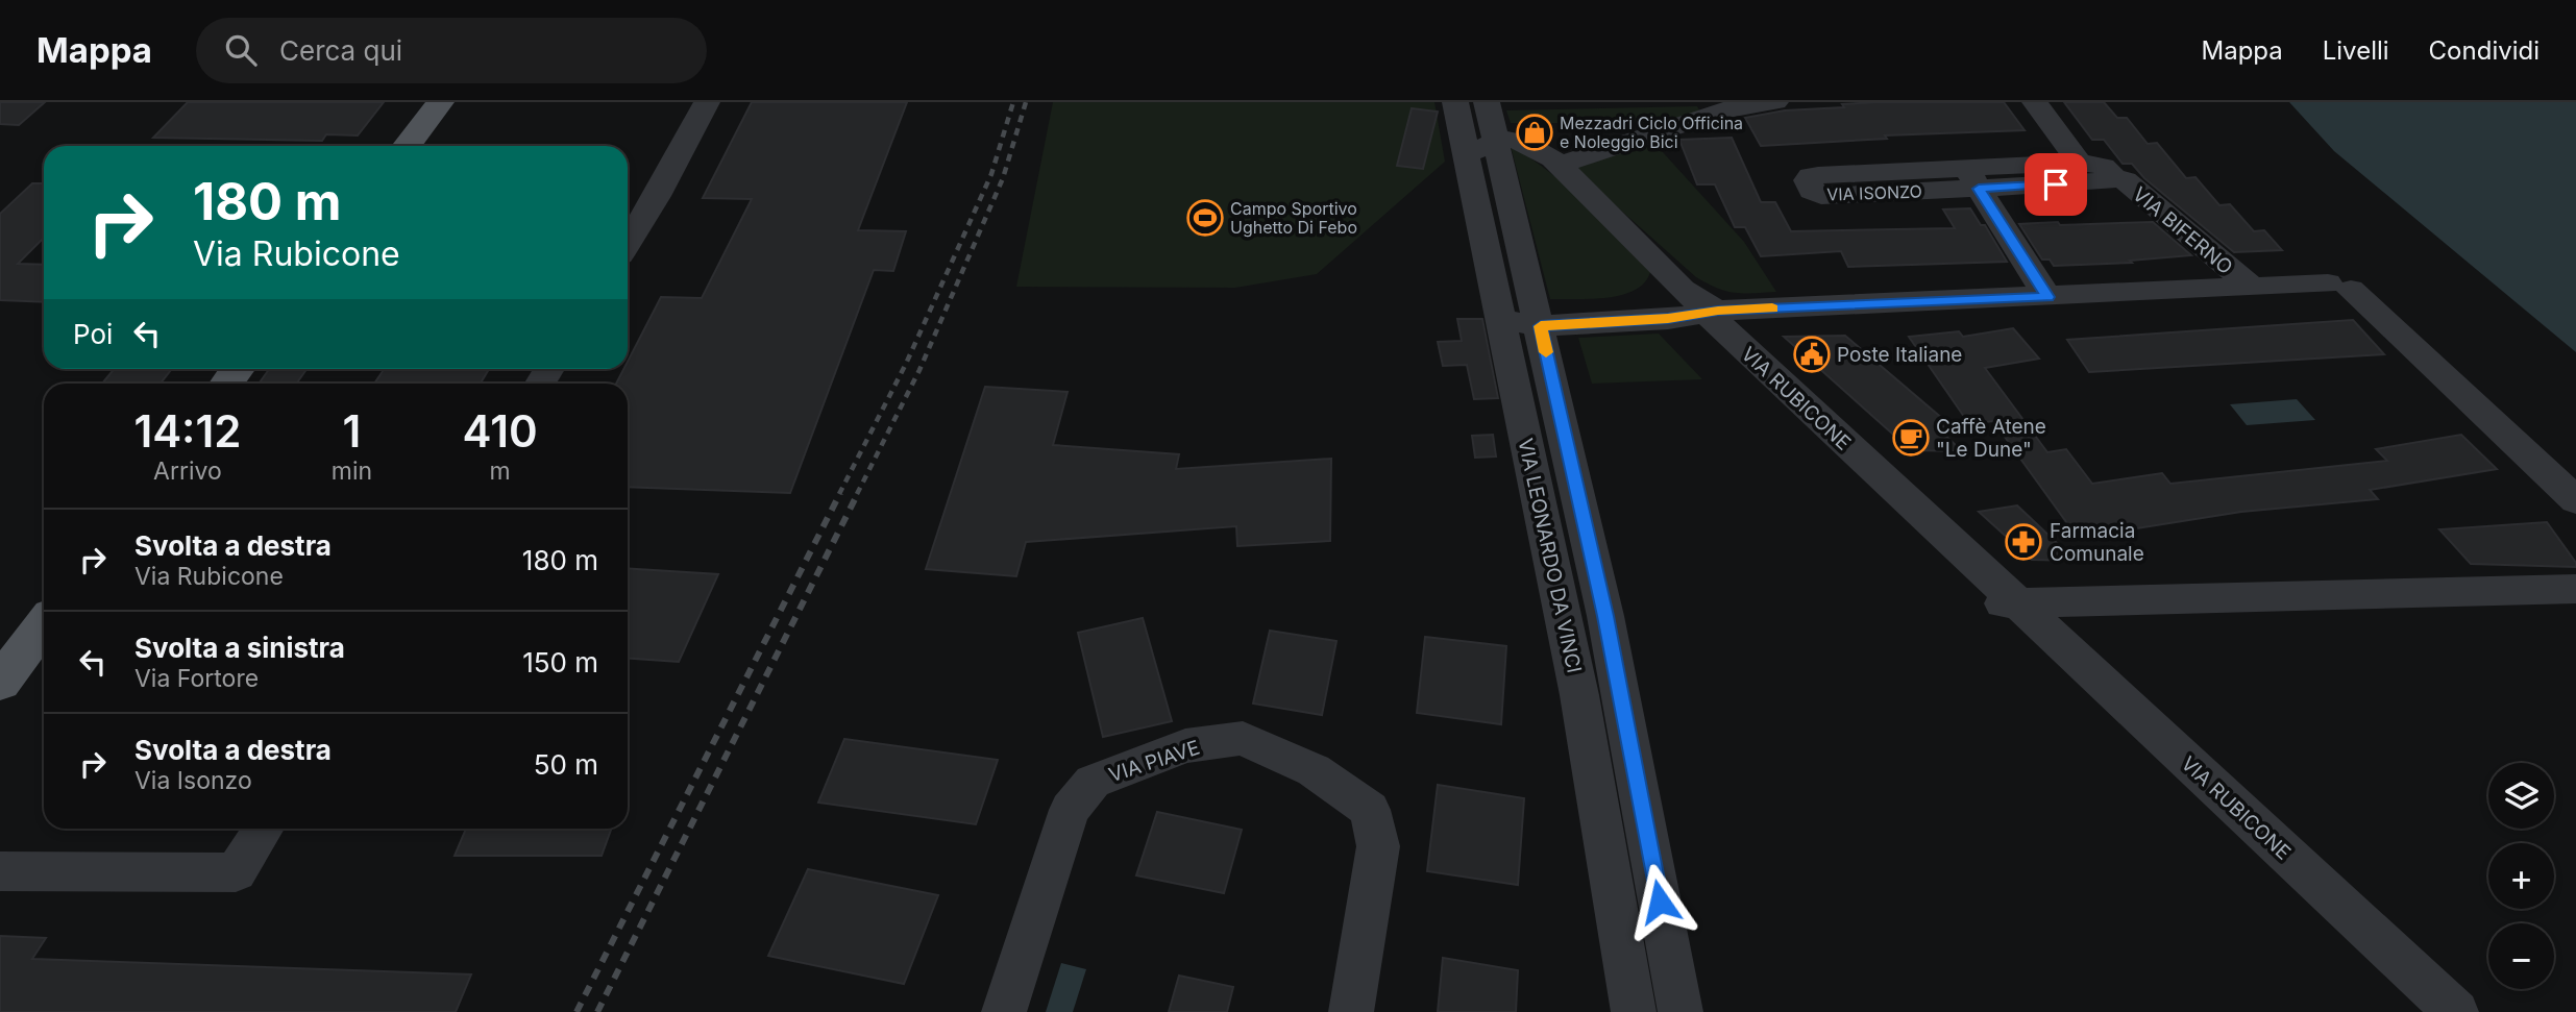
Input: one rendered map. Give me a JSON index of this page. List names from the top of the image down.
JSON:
{
  "streets": {
    "street": [
      "VIA BIFERNO",
      "VIA RUBICONE",
      "VIA LEONARDO DA VINCI",
      "VIA PIAVE"
    ]
  },
  "crossings": [
    ["VIA BIFERNO", "VIA RUBICONE"],
    ["VIA RUBICONE", "VIA LEONARDO DA VINCI"]
  ],
  "places": {
    "shop": ["Mezzadri Ciclo Officina e Noleggio Bici"],
    "sports": ["Campo Sportivo Ughetto Di Febo"],
    "public building": ["Poste Italiane"],
    "cafe": ["Caffè Atene \"Le Dune\""],
    "pharmacy": ["Farmacia Comunale"]
  },
  "page": {
    "header": "Mappa",
    "search": "Cerca qui",
    "nav": ["Mappa", "Livelli", "Condividi"],
    "turn": ["180 m", "Via Rubicone"],
    "then": "Poi",
    "eta": [
      "14:12",
      "Arrivo",
      "1",
      "min",
      "410",
      "m"
    ],
    "list": [
      {
        "name": "Svolta a destra",
        "note": "Via Rubicone",
        "value": "180 m"
      },
      {
        "name": "Svolta a sinistra",
        "note": "Via Fortore",
        "value": "150 m"
      },
      {
        "name": "Svolta a destra",
        "note": "Via Isonzo",
        "value": "50 m"
      }
    ],
    "map_buttons": ["+", "−"]
  }
}
